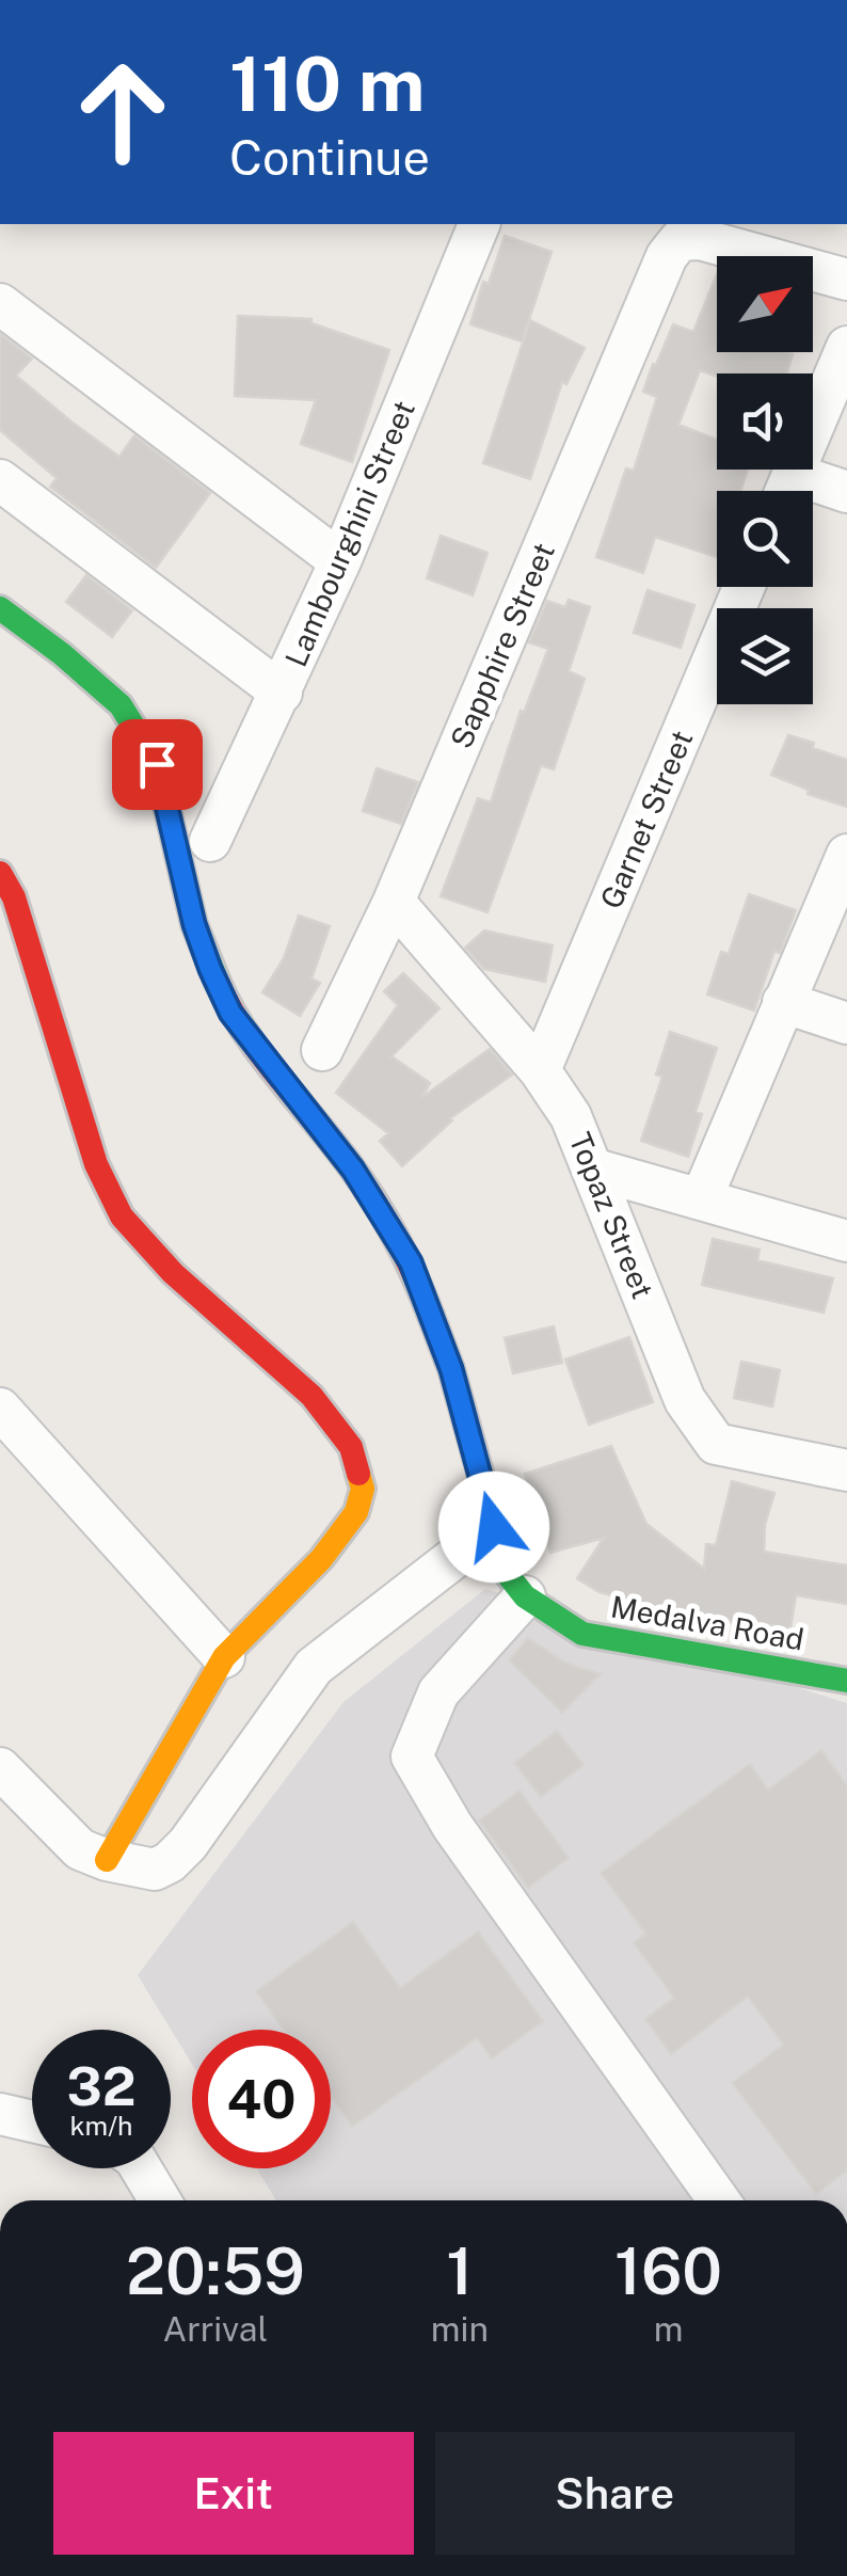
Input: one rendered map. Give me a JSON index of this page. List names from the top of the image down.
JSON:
{
  "streets": {
    "street": [
      "Lambourghini Street",
      "Sapphire Street",
      "Garnet Street",
      "Topaz Street",
      "Medalva Road"
    ]
  },
  "crossings": [
    ["Sapphire Street", "Topaz Street"],
    ["Garnet Street", "Topaz Street"]
  ],
  "north": "top right",
  "page": {
    "turn": ["110 m", "Continue"],
    "speed": "32 km/h",
    "limit": "40",
    "eta": [
      "20:59",
      "Arrival",
      "1",
      "min",
      "160",
      "m"
    ],
    "buttons": ["Exit", "Share"]
  }
}
